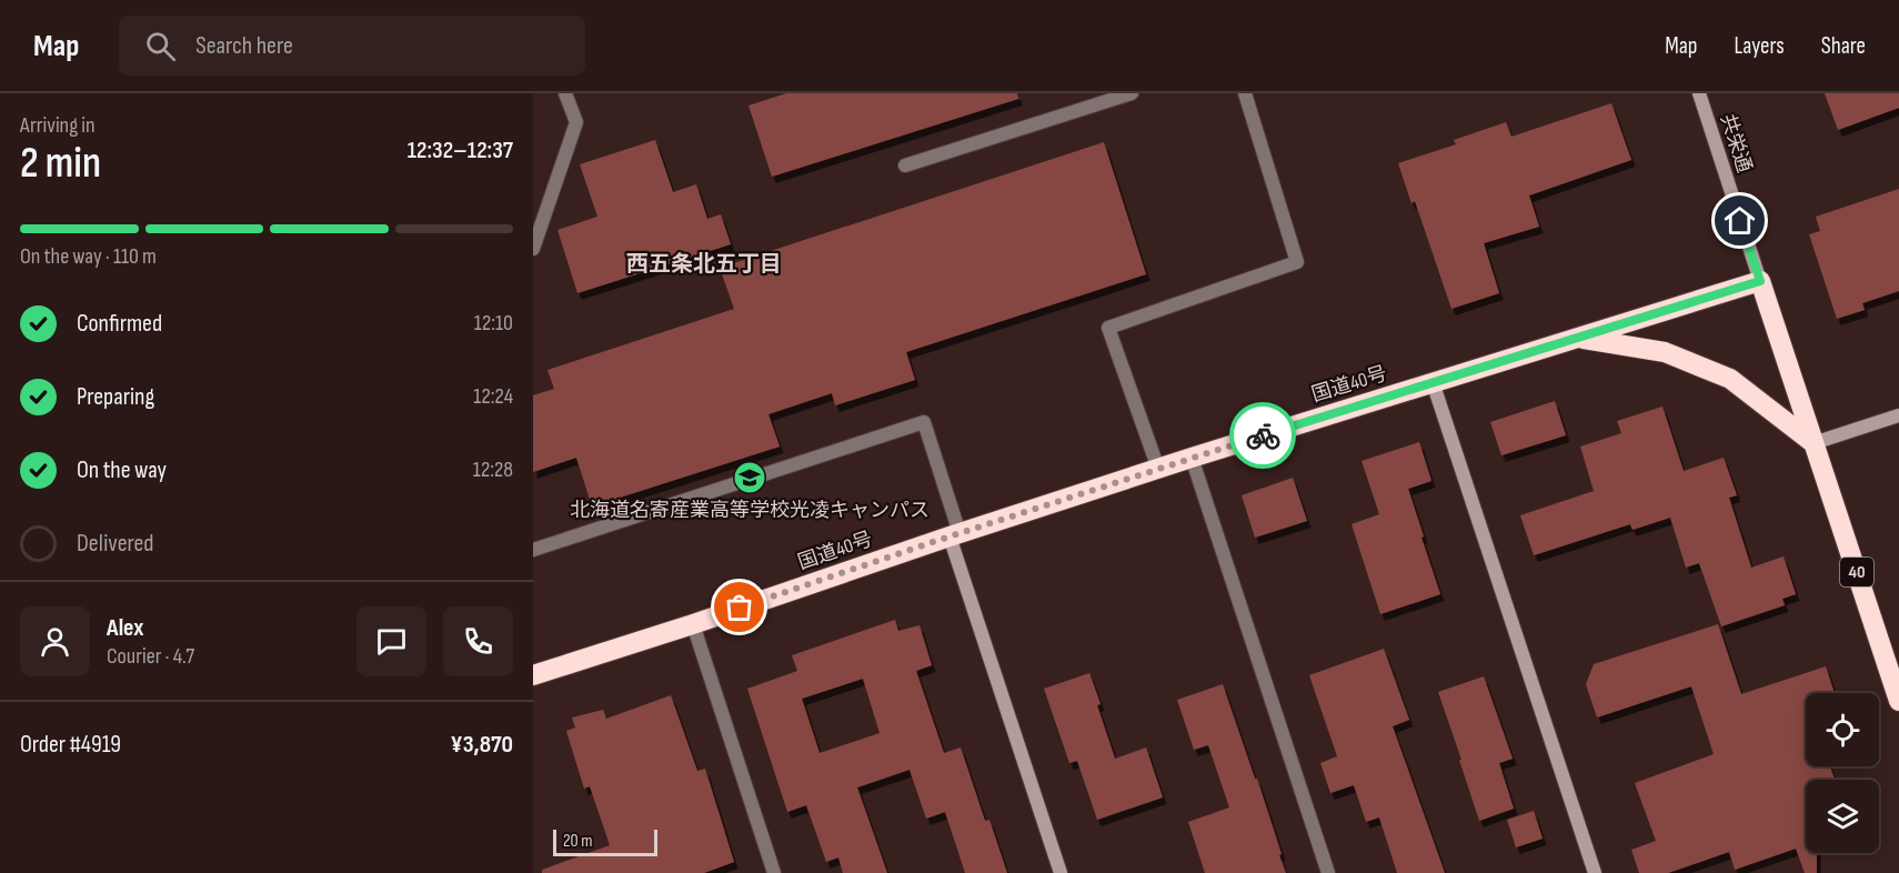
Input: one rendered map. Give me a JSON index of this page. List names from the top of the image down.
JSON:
{
  "streets": {
    "highway": ["国道40号", "40"],
    "street": ["共栄通"]
  },
  "crossings": [
    ["共栄通", "国道40号"],
    ["共栄通", "40"],
    ["国道40号", "40"]
  ],
  "districts": ["西五条北五丁目"],
  "places": {
    "school or university": ["北海道名寄産業高等学校光凌キャンパス"]
  },
  "scale_bar": "20 m",
  "page": {
    "header": "Map",
    "search": "Search here",
    "nav": ["Map", "Layers", "Share"],
    "heading": ["2 min", "Arriving in", "12:32–12:37"],
    "panel": [
      "Alex",
      "Courier · 4.7",
      "Order #4919",
      "¥3,870"
    ],
    "bar": "On the way · 110 m",
    "list": [
      ["Confirmed", "12:10"],
      ["Preparing", "12:24"],
      ["On the way", "12:28"],
      "Delivered"
    ],
    "scale": "20 m"
  }
}
